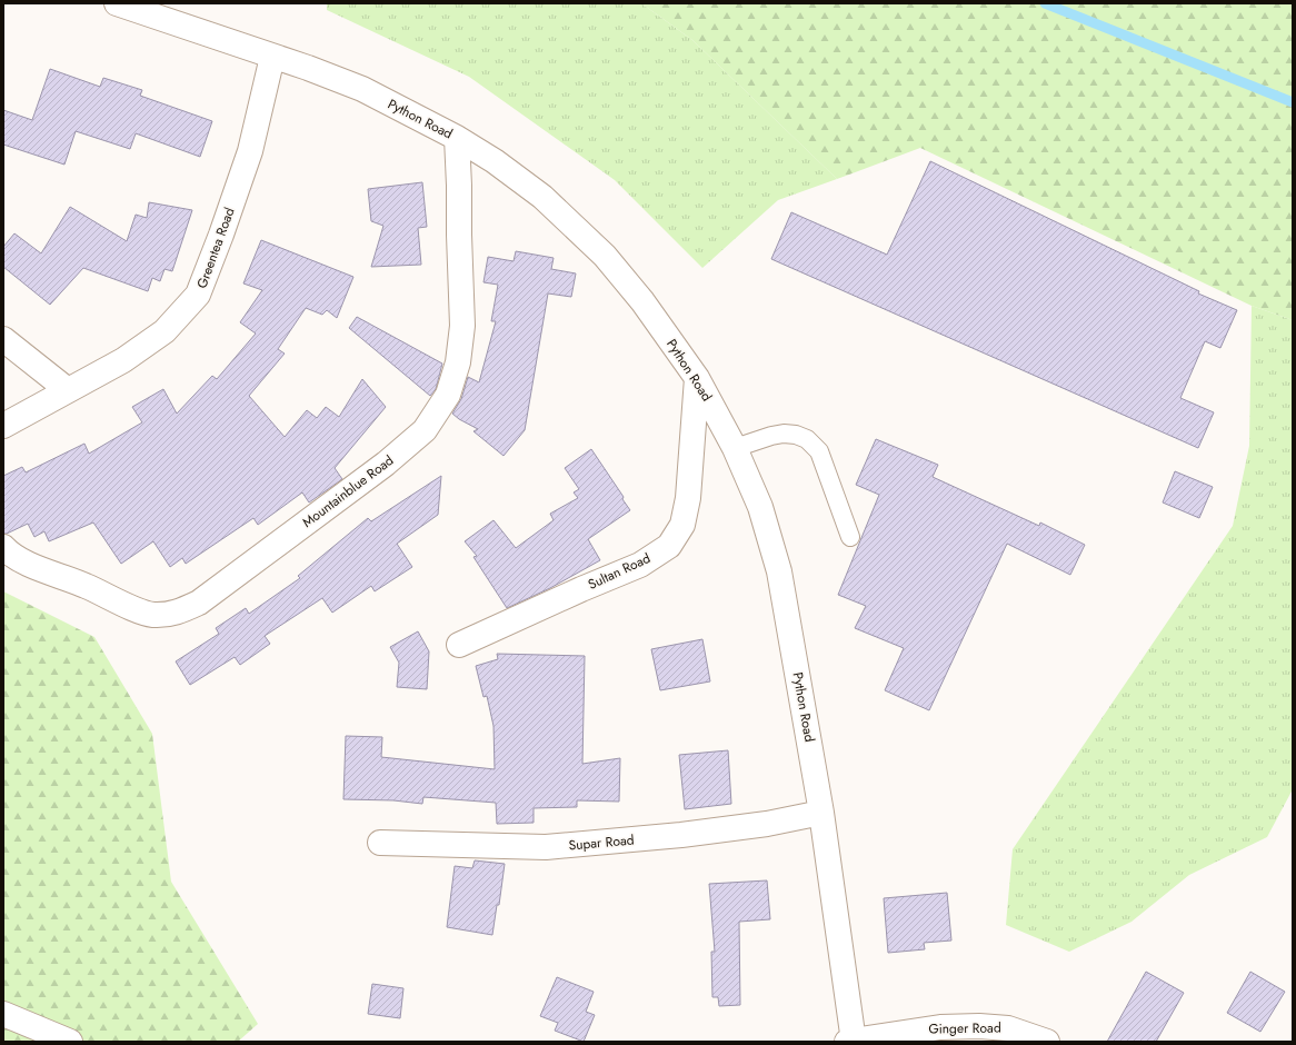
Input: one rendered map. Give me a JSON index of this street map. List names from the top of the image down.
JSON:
{
  "streets": {
    "street": [
      "Python Road",
      "Greentea Road",
      "Mountainblue Road",
      "Sultan Road",
      "Supar Road",
      "Ginger Road"
    ]
  },
  "crossings": [
    ["Python Road", "Greentea Road"],
    ["Python Road", "Mountainblue Road"],
    ["Python Road", "Sultan Road"],
    ["Python Road", "Supar Road"],
    ["Python Road", "Ginger Road"]
  ]
}
